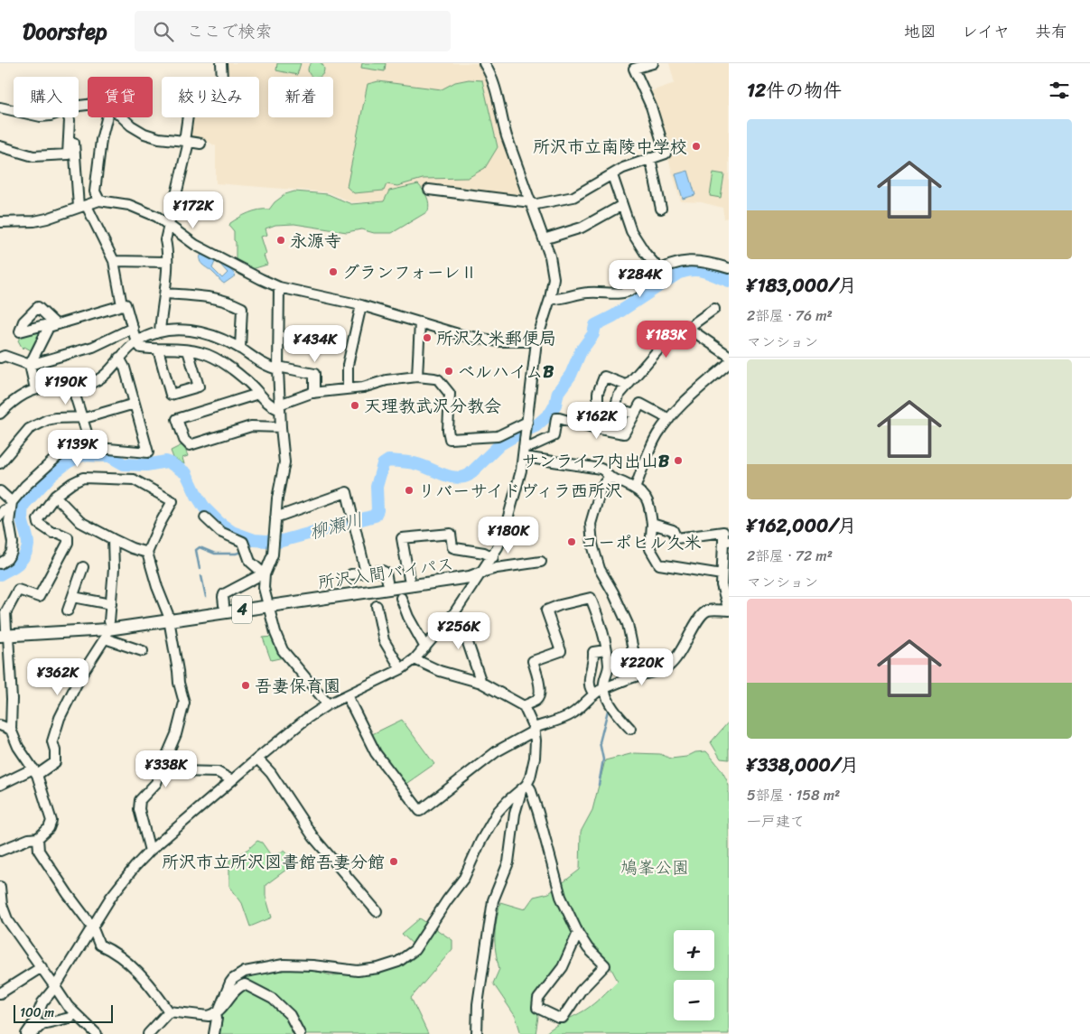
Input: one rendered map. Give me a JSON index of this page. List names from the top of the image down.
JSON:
{
  "streets": {
    "main road": ["所沢入間バイパス", "4"]
  },
  "water": ["柳瀬川"],
  "parks": ["鳩峯公園"],
  "places": [
    "所沢市立南陵中学校",
    "永源寺",
    "グランフォーレⅡ",
    "所沢久米郵便局",
    "ベルハイムB",
    "天理教武沢分教会",
    "サンライフ内出山B",
    "リバーサイドヴィラ西所沢",
    "コーポヒル久米",
    "吾妻保育園",
    "所沢市立所沢図書館吾妻分館"
  ],
  "scale_bar": "100 m",
  "page": {
    "header": "Doorstep",
    "search": "ここで検索",
    "nav": ["地図", "レイヤ", "共有"],
    "heading": "12件の物件",
    "chip": [
      "購入",
      "賃貸",
      "絞り込み",
      "新着"
    ],
    "list": [
      {
        "name": "¥183,000/月",
        "note": "2部屋 · 76 m² · マンション"
      },
      {
        "name": "¥162,000/月",
        "note": "2部屋 · 72 m² · マンション"
      },
      {
        "name": "¥338,000/月",
        "note": "5部屋 · 158 m² · 一戸建て"
      }
    ],
    "price": [
      "¥172K",
      "¥284K",
      "¥183K",
      "¥434K",
      "¥190K",
      "¥162K",
      "¥139K",
      "¥180K",
      "¥256K",
      "¥220K",
      "¥362K",
      "¥338K"
    ],
    "map_buttons": ["+", "−"],
    "scale": "100 m"
  }
}
